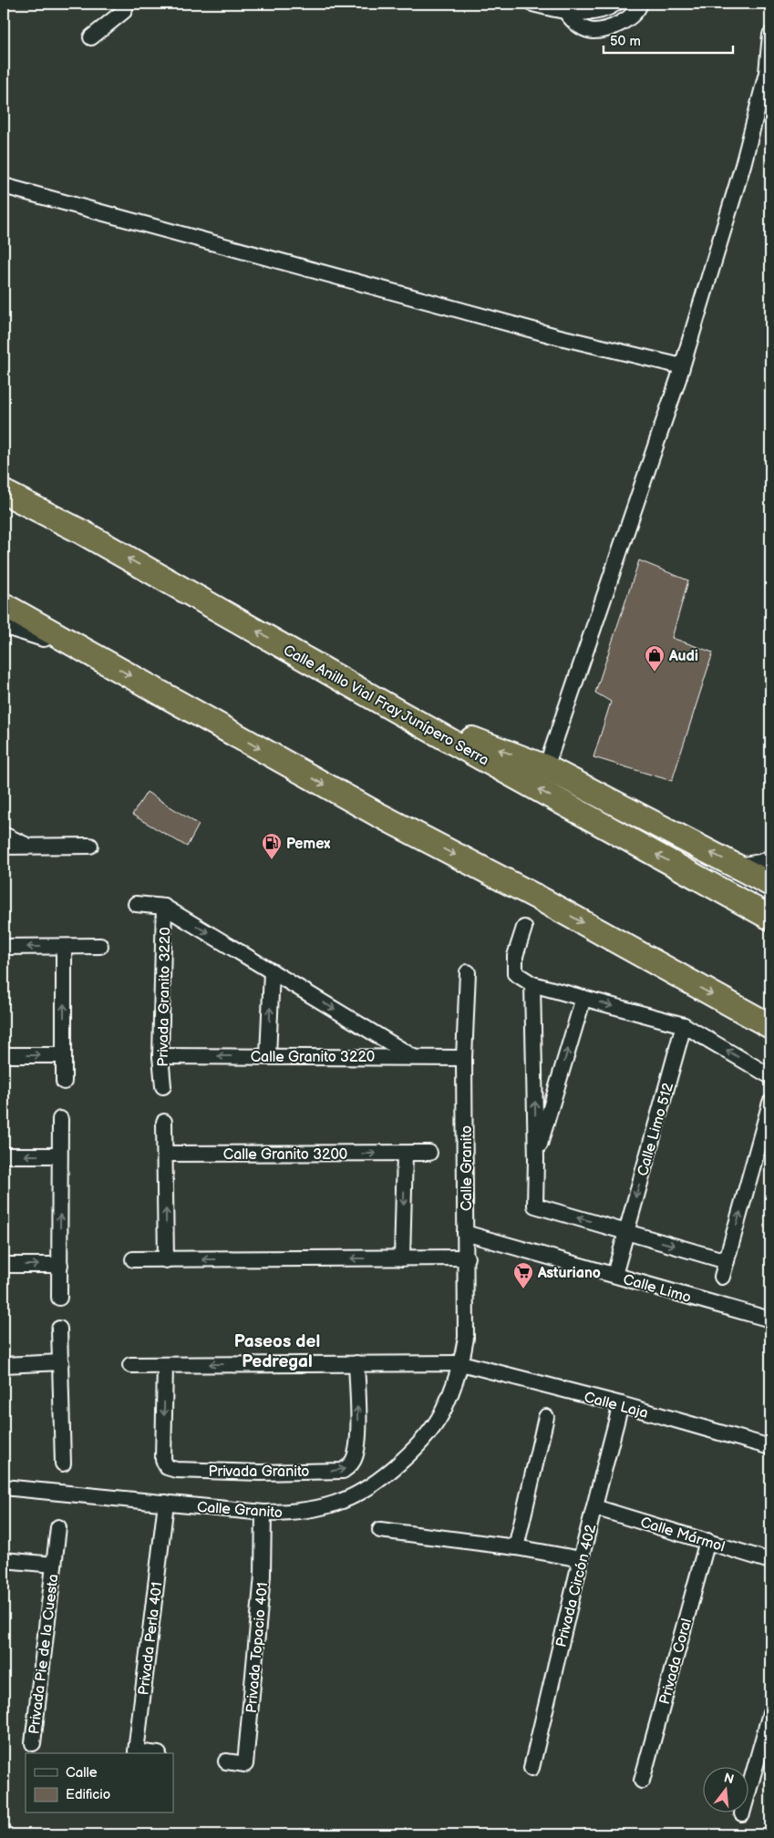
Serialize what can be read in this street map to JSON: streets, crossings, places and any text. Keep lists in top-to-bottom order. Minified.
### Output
{"streets":{"highway":["Calle Anillo Vial Fray Junípero Serra"],"street":["Privada Granito 3220","Calle Granito 3220","Calle Limo 512","Calle Granito 3200","Calle Granito","Calle Limo","Calle Laja","Privada Granito","Calle Mármol","Privada Circón 402","Privada Perla 401","Privada Topacio 401","Privada Pie de la Cuesta","Privada Coral"]},"crossings":[["Privada Granito 3220","Calle Granito 3220"],["Calle Granito 3220","Calle Granito"],["Calle Limo 512","Calle Limo"],["Calle Granito","Calle Limo"],["Calle Granito","Calle Laja"],["Calle Granito","Privada Perla 401"],["Calle Granito","Privada Topacio 401"],["Calle Laja","Privada Circón 402"],["Calle Mármol","Privada Circón 402"],["Calle Mármol","Privada Coral"]],"one_way":["Privada Granito 3220","Calle Granito 3220"],"districts":["Paseos del Pedregal"],"places":{"shop":["Audi"],"fuel station":["Pemex"],"supermarket":["Asturiano"]},"legend":["Calle","Edificio"],"scale_bar":"50 m","north":"top"}
